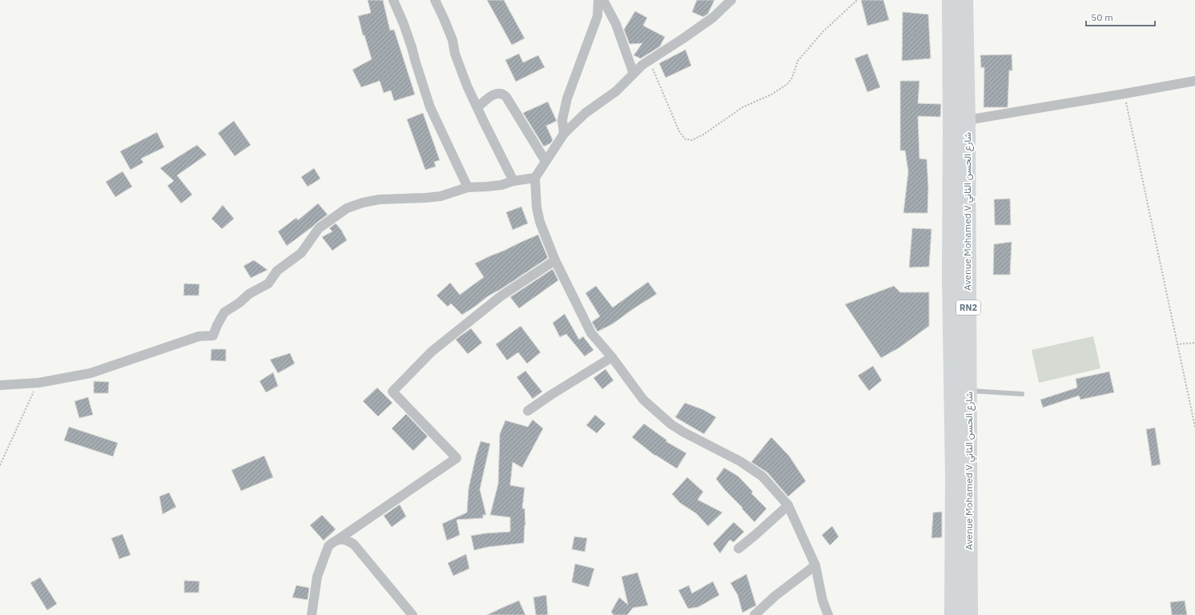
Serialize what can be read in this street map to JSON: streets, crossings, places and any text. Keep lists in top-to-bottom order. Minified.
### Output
{"streets":{"highway":["Avenue Mohamed V شارع الحسن الثاني","RN2"]},"scale_bar":"50 m"}
